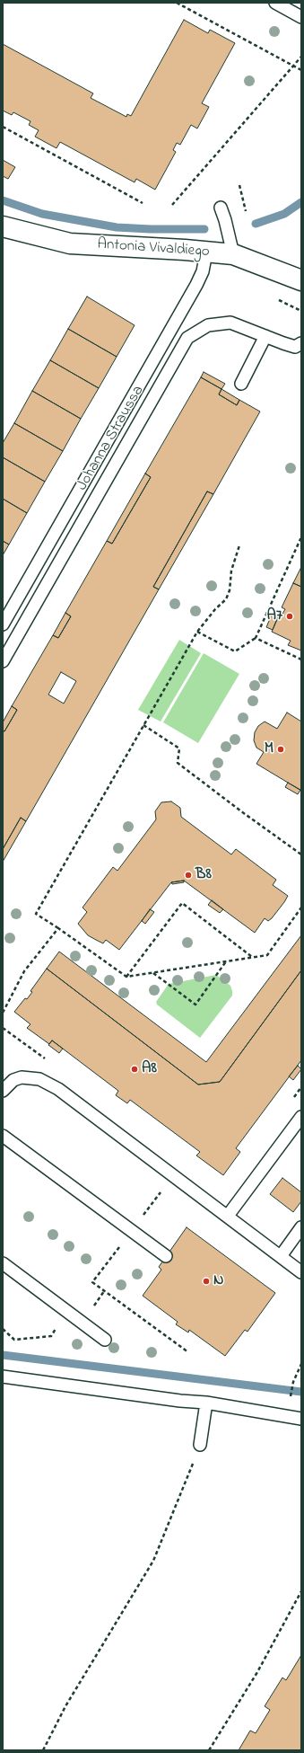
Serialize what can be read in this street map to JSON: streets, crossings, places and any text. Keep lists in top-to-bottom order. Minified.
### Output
{"streets":{"street":["Antonia Vivaldiego"],"lane":["Johanna Straussa"]},"crossings":[["Antonia Vivaldiego","Johanna Straussa"]],"places":["A7","M","B8","A8","N"]}
